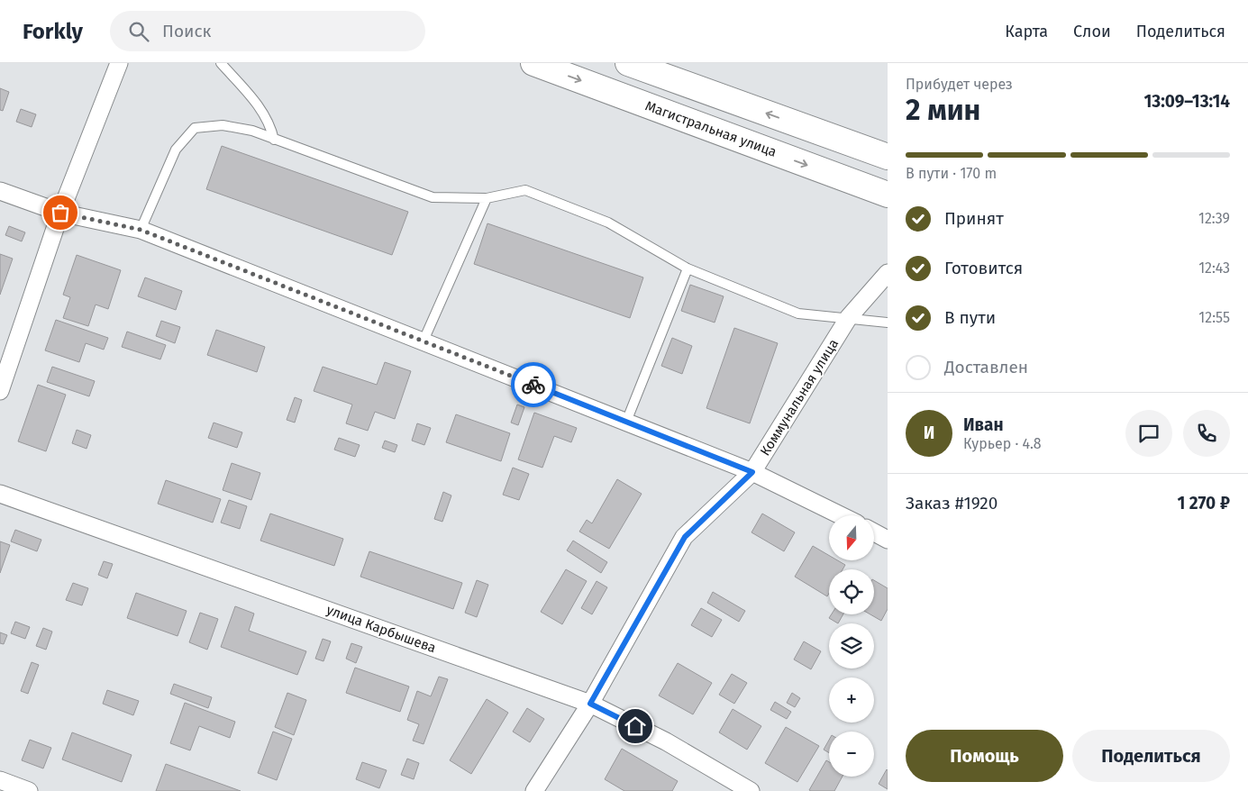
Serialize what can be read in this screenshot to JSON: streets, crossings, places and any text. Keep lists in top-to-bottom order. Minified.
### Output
{"streets":{"main road":["Магистральная улица"],"street":["Коммунальная улица","улица Карбышева"]},"crossings":[["Коммунальная улица","улица Карбышева"]],"north":"bottom","page":{"header":"Forkly","search":"Поиск","nav":["Карта","Слои","Поделиться"],"heading":["2 мин","Прибудет через","13:09–13:14"],"panel":["Иван","Курьер · 4.8","Заказ #1920","1 270 ₽"],"bar":"В пути · 170 m","list":[["Принят","12:39"],["Готовится","12:43"],["В пути","12:55"],"Доставлен"],"round":"И","map_buttons":["+","−"],"buttons":["Помощь","Поделиться"]}}
